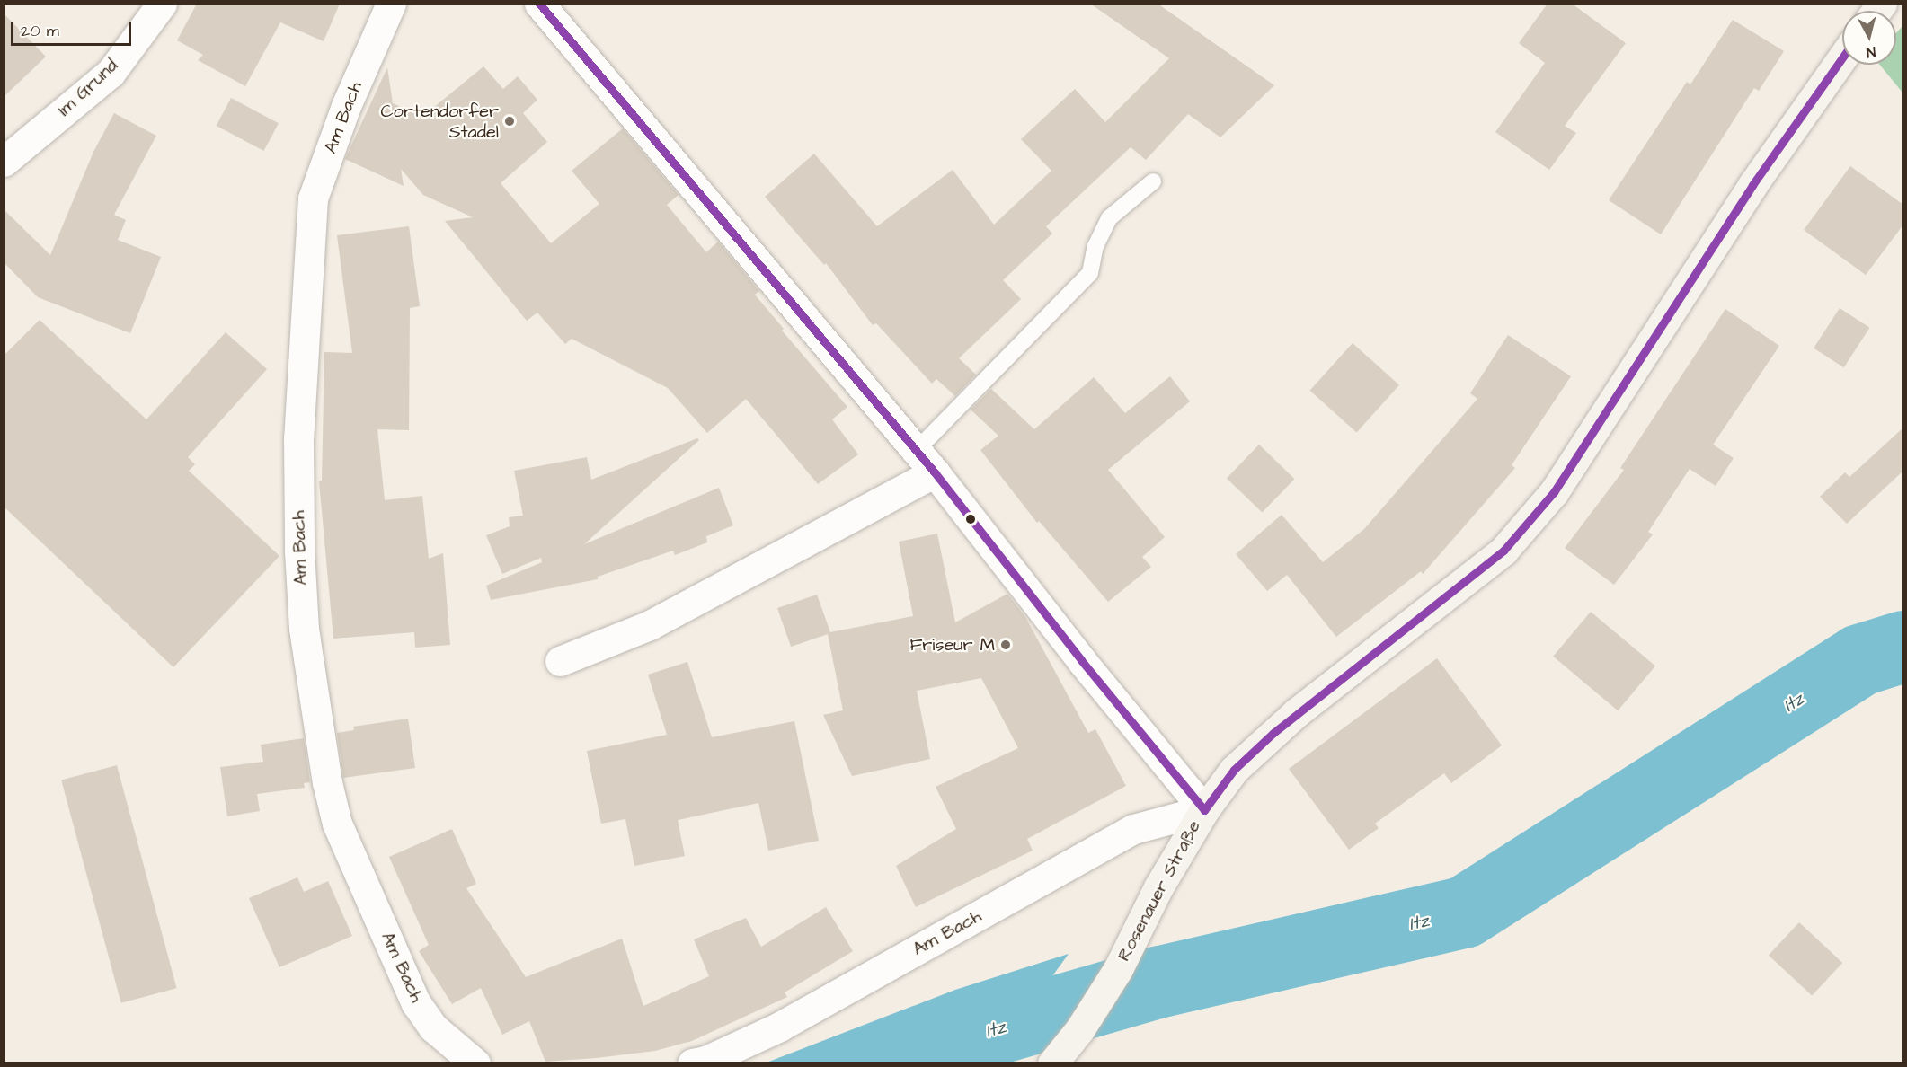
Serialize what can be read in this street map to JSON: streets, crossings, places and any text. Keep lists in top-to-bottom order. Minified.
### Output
{"streets":{"street":["Im Grund","Am Bach","Rosenauer Straße"]},"crossings":[["Am Bach","Rosenauer Straße"]],"water":["Itz"],"places":["Cortendorfer Stadel","Friseur M"],"scale_bar":"20 m","north":"bottom"}
